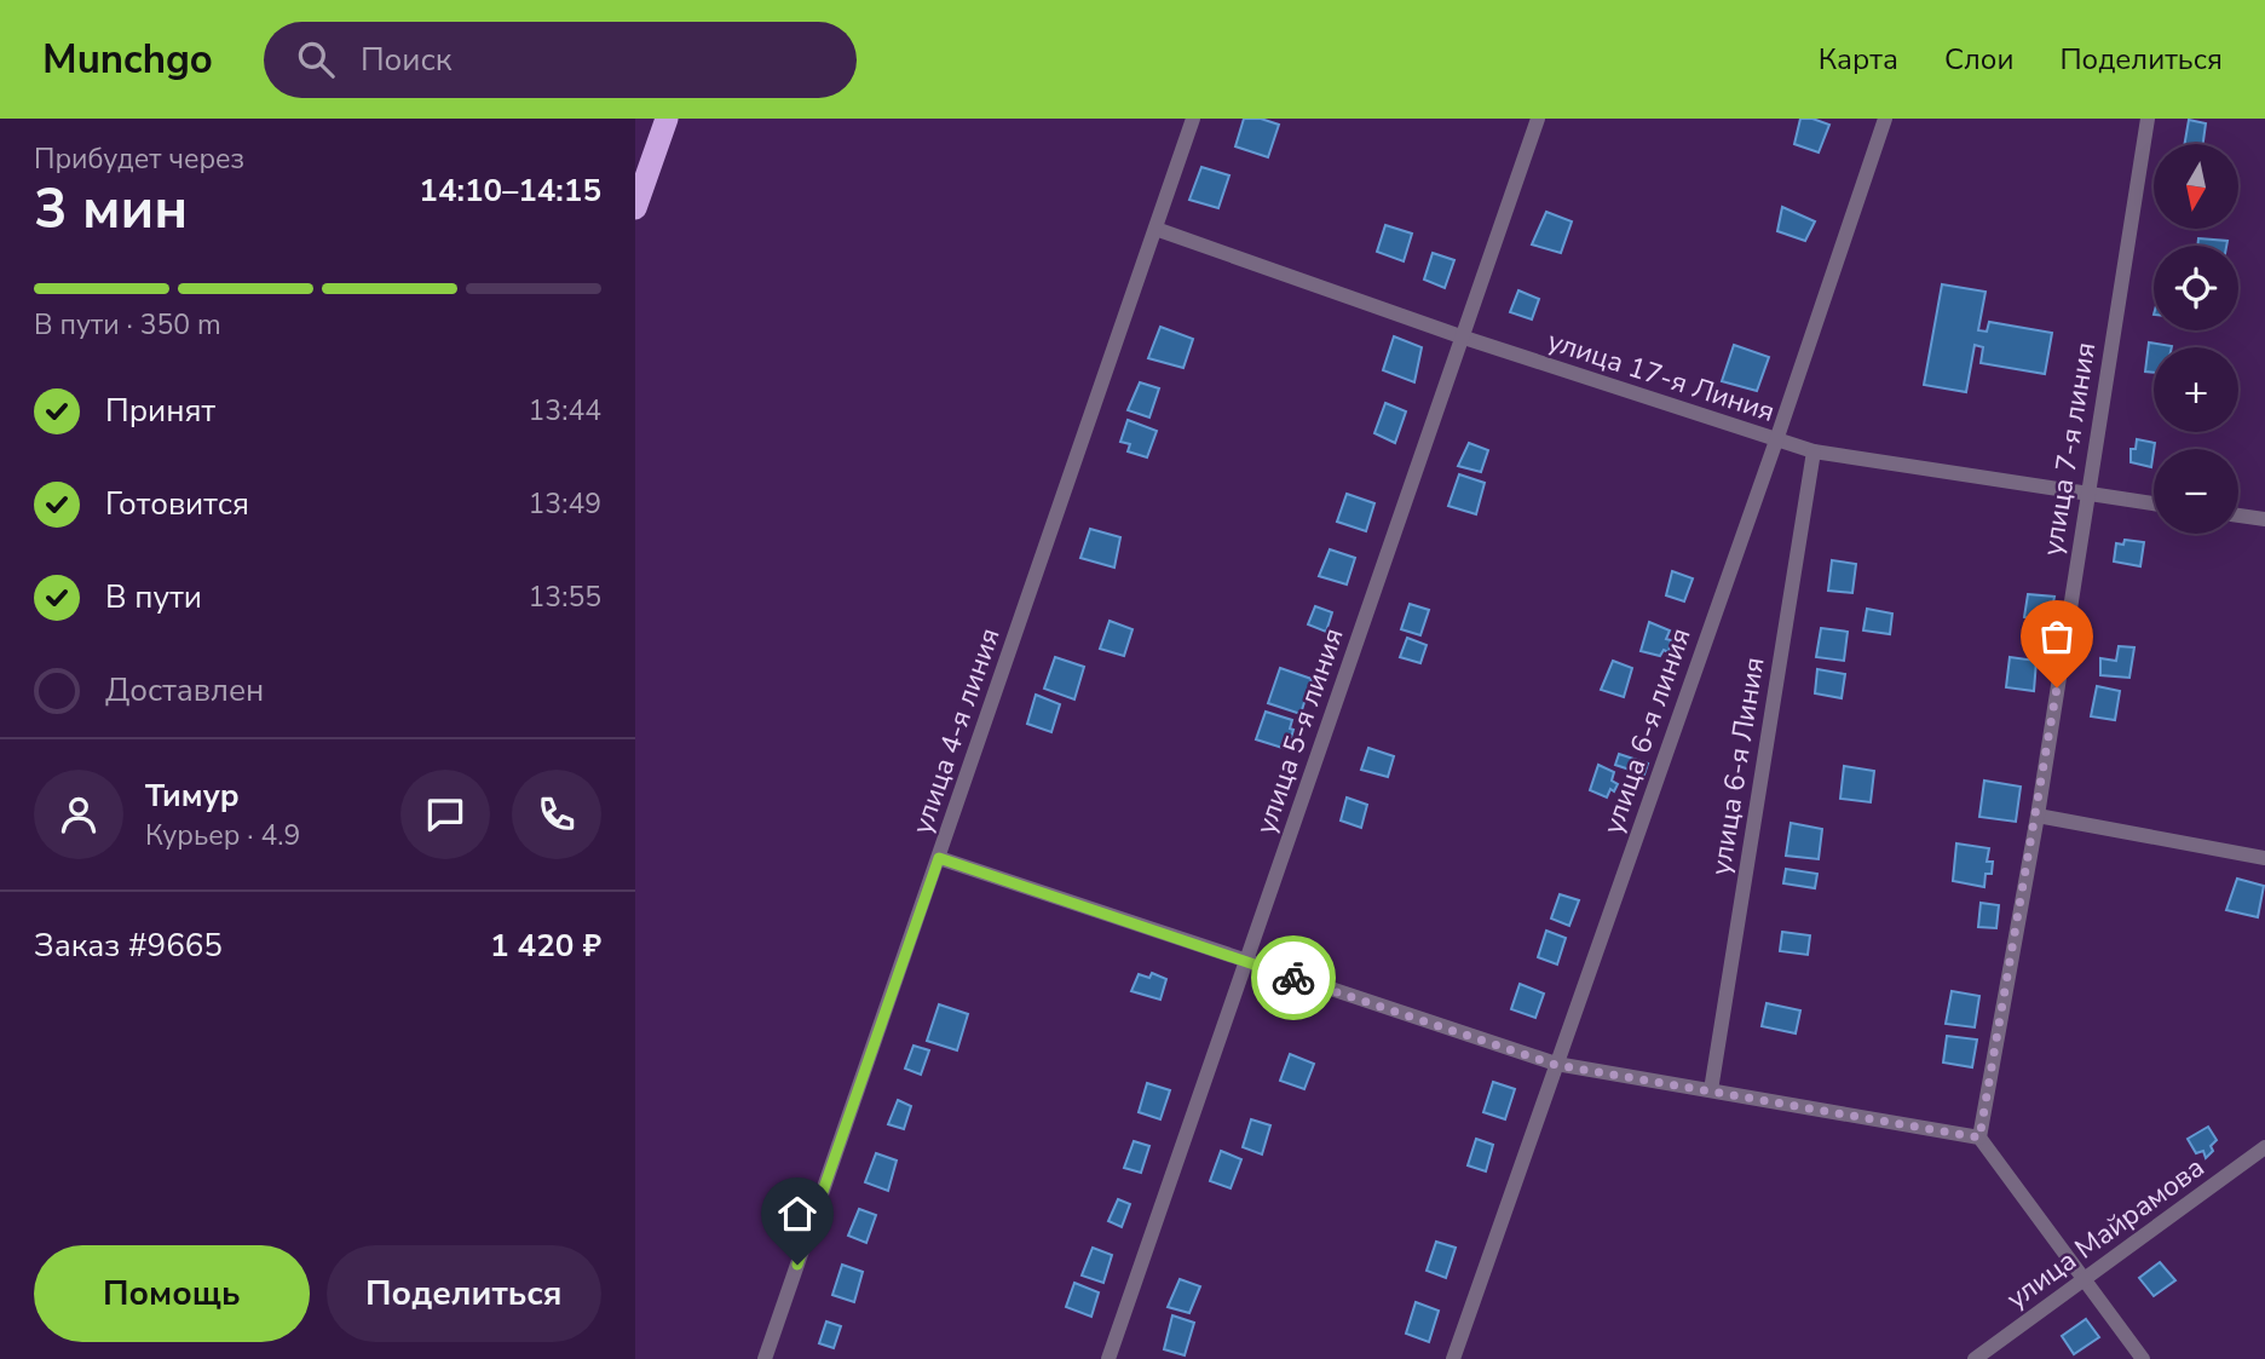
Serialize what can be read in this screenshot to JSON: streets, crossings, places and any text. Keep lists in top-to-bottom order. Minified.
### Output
{"streets":{"street":["улица 17-я Линия","улица 7-я линия","улица 4-я линия","улица 5-я линия","улица 6-я линия","улица 6-я Линия","улица Майрамова"]},"crossings":[["улица 17-я Линия","улица 7-я линия"],["улица 17-я Линия","улица 4-я линия"],["улица 17-я Линия","улица 5-я линия"],["улица 17-я Линия","улица 6-я линия"],["улица 17-я Линия","улица 6-я Линия"]],"north":"bottom","page":{"header":"Munchgo","search":"Поиск","nav":["Карта","Слои","Поделиться"],"heading":["3 мин","Прибудет через","14:10–14:15"],"panel":["Тимур","Курьер · 4.9","Заказ #9665","1 420 ₽"],"map_buttons":["+","−"],"bar":"В пути · 350 m","list":[["Принят","13:44"],["Готовится","13:49"],["В пути","13:55"],"Доставлен"],"buttons":["Помощь","Поделиться"]}}
